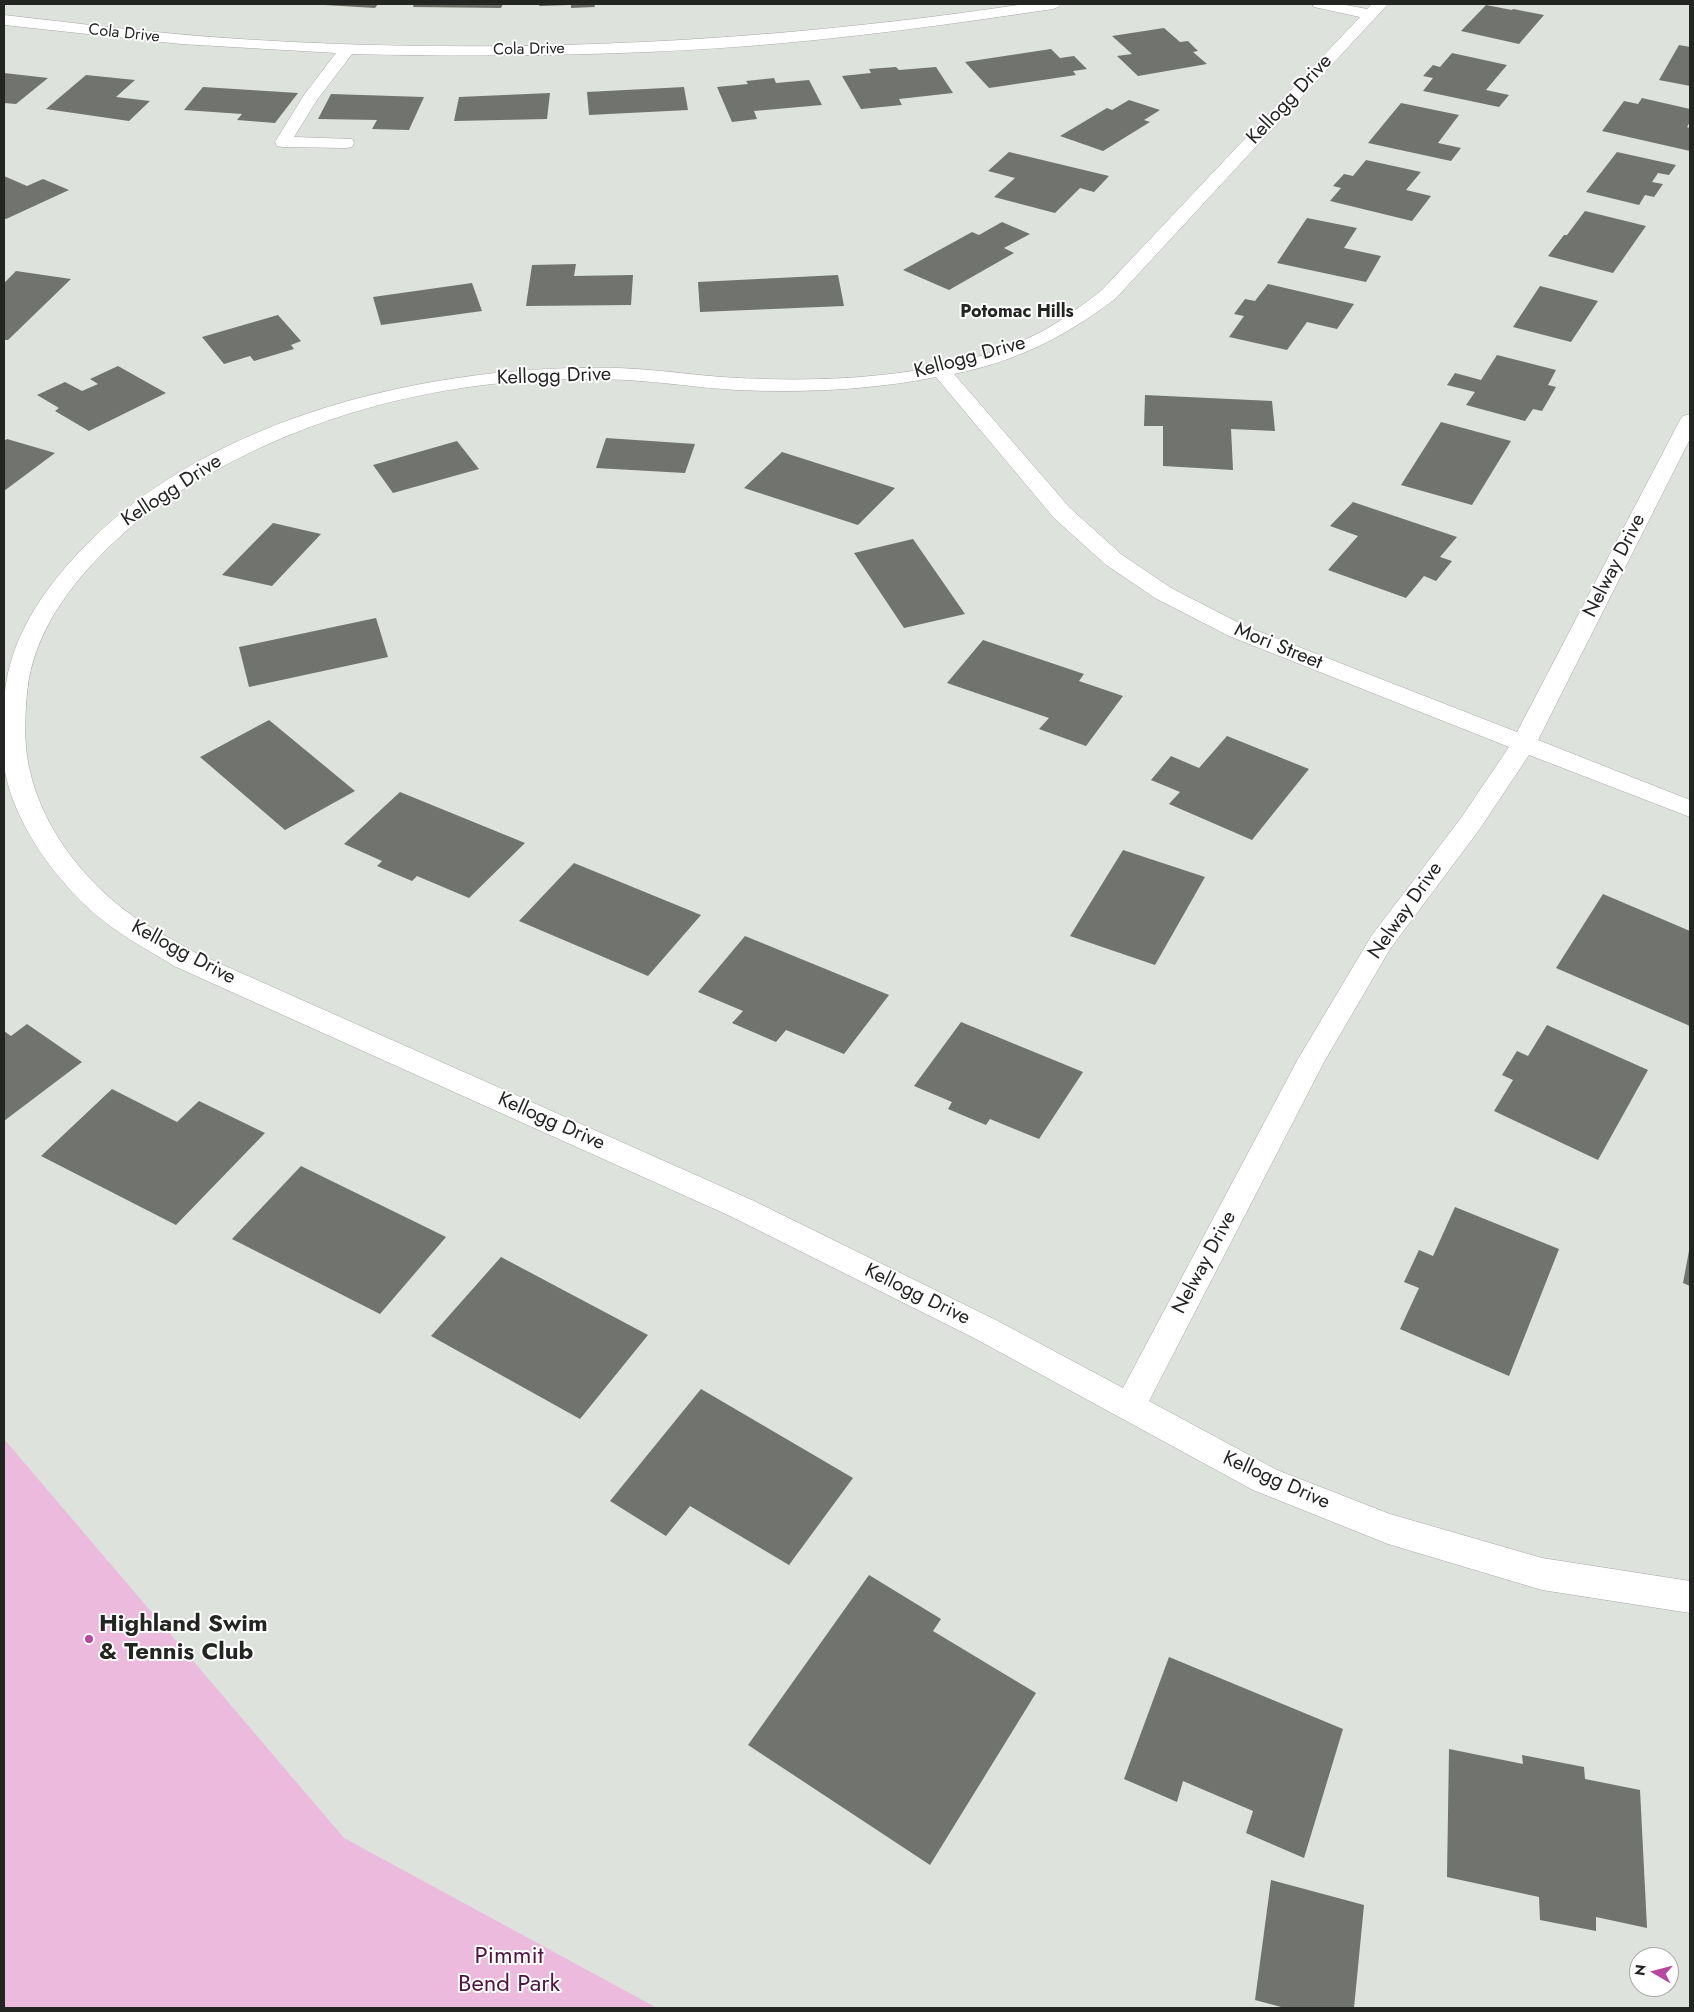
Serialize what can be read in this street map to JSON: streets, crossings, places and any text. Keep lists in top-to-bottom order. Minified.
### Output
{"streets":{"street":["Cola Drive","Kellogg Drive","Nelway Drive","Mori Street"]},"crossings":[["Kellogg Drive","Nelway Drive"],["Kellogg Drive","Mori Street"],["Nelway Drive","Mori Street"]],"districts":["Potomac Hills"],"parks":["Pimmit Bend Park"],"places":["Highland Swim & Tennis Club"],"north":"left"}
